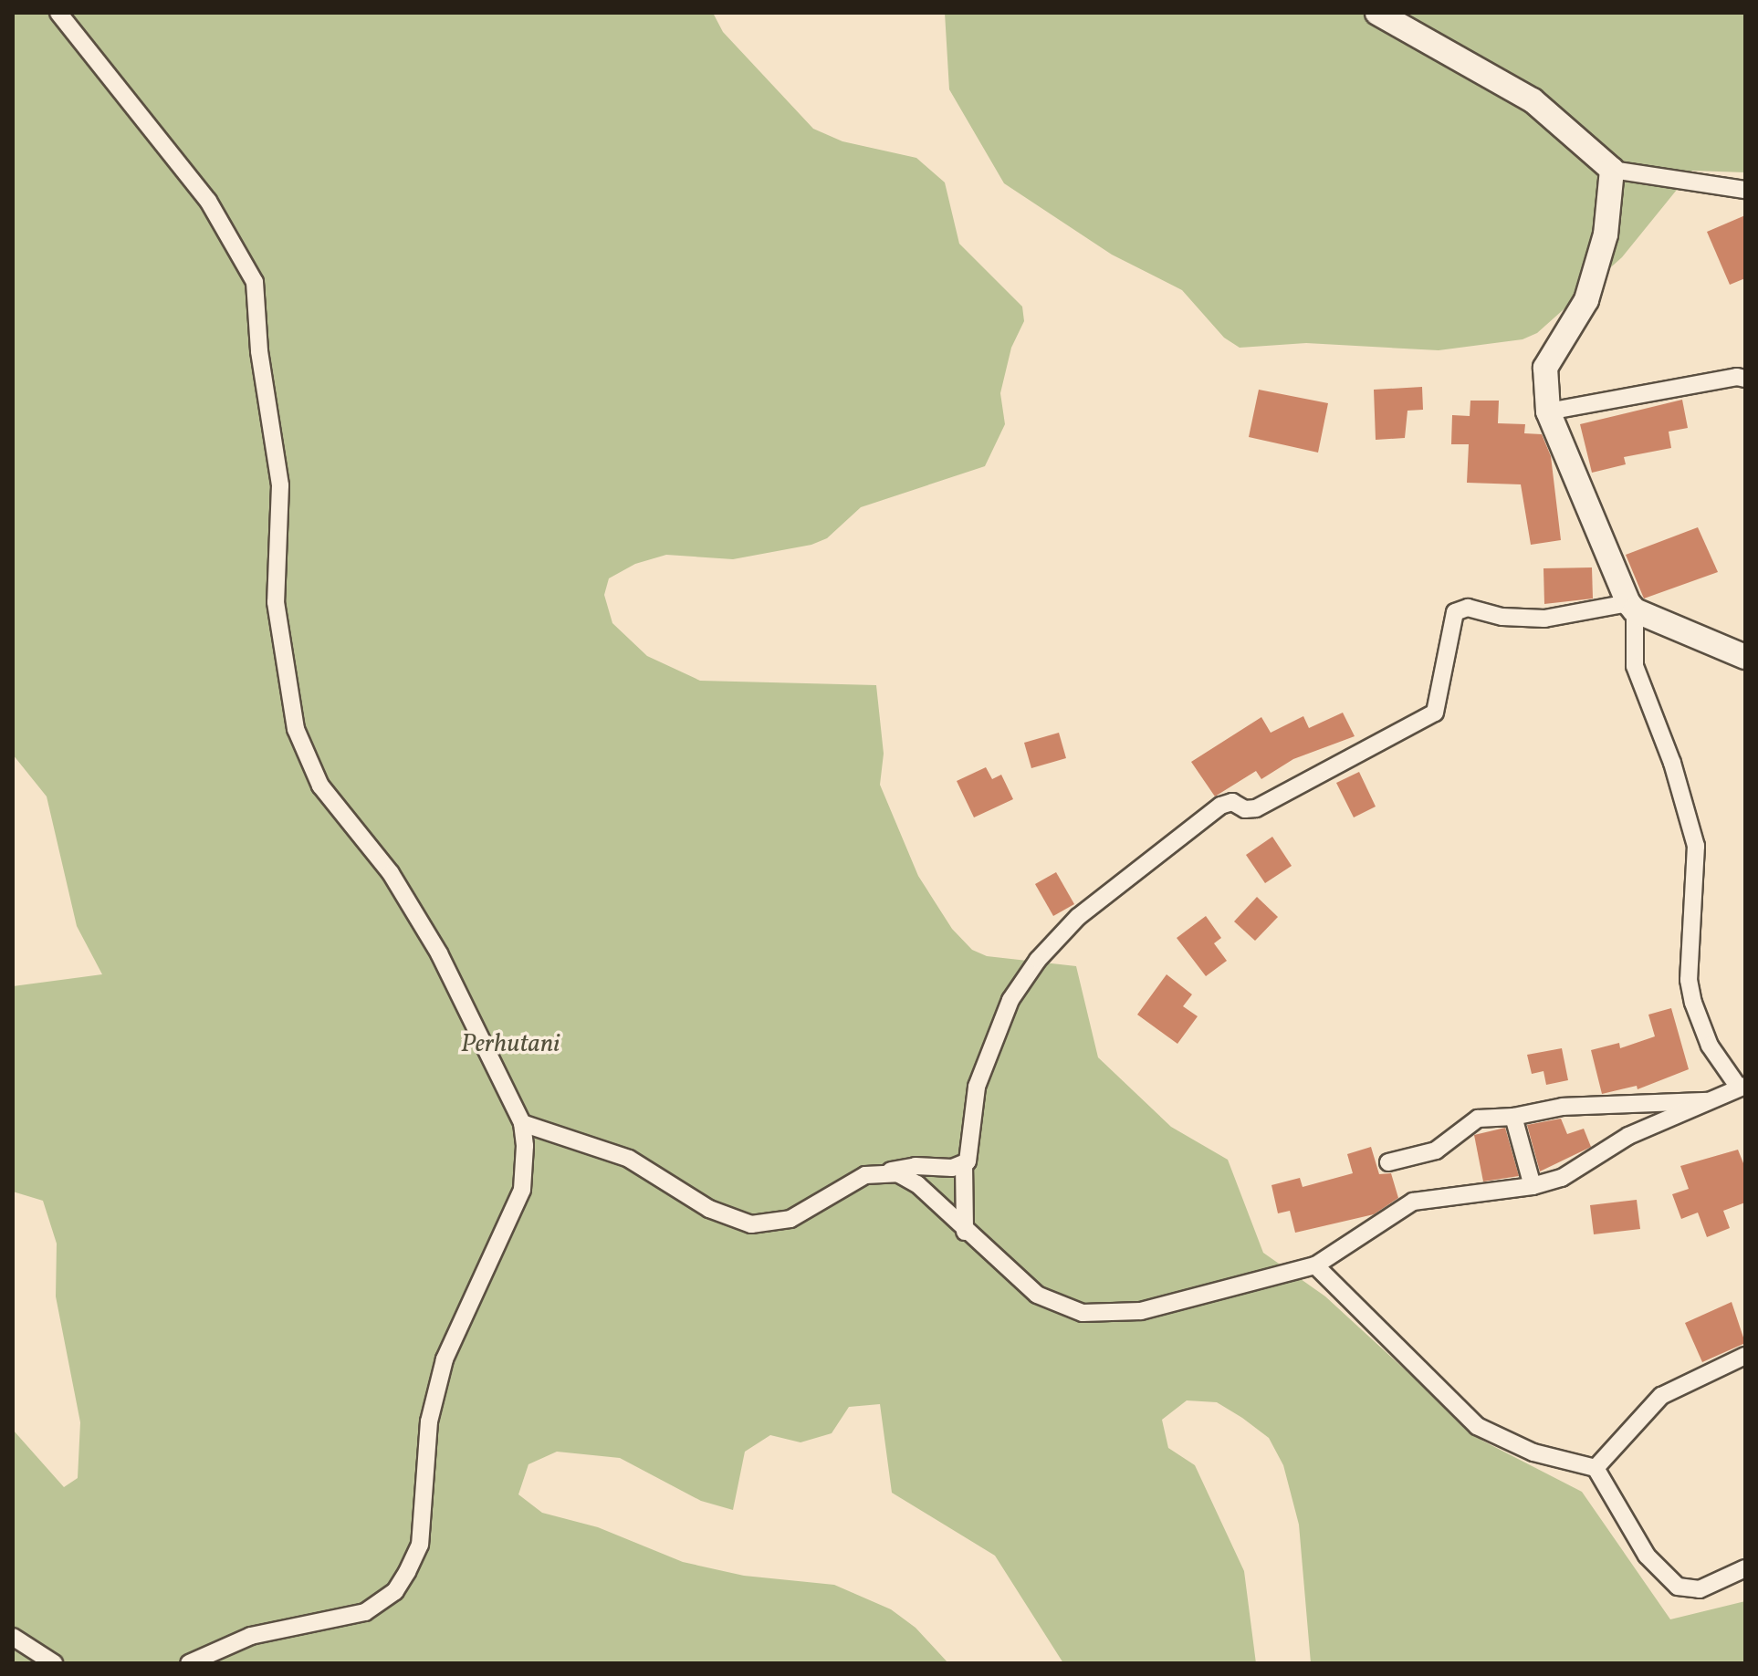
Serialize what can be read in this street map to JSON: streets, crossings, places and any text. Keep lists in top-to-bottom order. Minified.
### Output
{"parks":["Perhutani"]}
